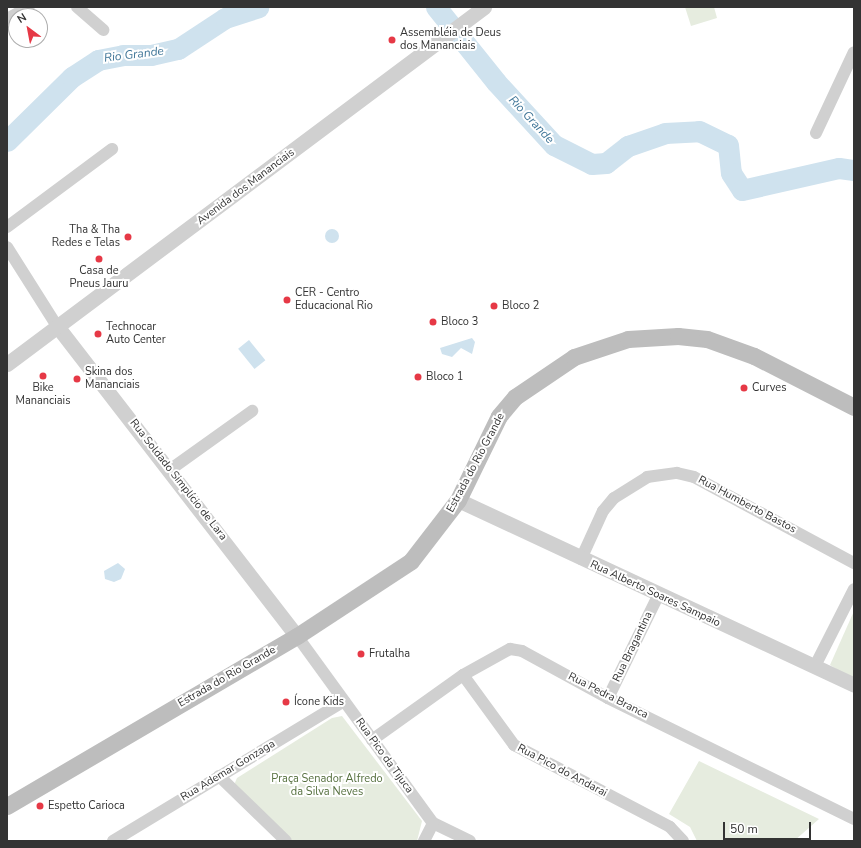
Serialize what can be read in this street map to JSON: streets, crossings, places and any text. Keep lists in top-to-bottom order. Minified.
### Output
{"streets":{"main road":["Estrada do Rio Grande"],"street":["Avenida dos Mananciais","Rua Soldado Simplício de Lara","Rua Humberto Bastos","Rua Alberto Soares Sampaio","Rua Bragantina","Rua Pedra Branca","Rua Pico da Tijuca","Rua Ademar Gonzaga","Rua Pico do Andarai"]},"crossings":[["Avenida dos Mananciais","Rua Soldado Simplício de Lara"],["Estrada do Rio Grande","Rua Soldado Simplício de Lara"],["Estrada do Rio Grande","Rua Alberto Soares Sampaio"],["Estrada do Rio Grande","Rua Pico da Tijuca"],["Rua Soldado Simplício de Lara","Rua Pico da Tijuca"],["Rua Humberto Bastos","Rua Alberto Soares Sampaio"],["Rua Alberto Soares Sampaio","Rua Bragantina"],["Rua Bragantina","Rua Pedra Branca"],["Rua Pedra Branca","Rua Pico da Tijuca"],["Rua Pedra Branca","Rua Pico do Andarai"],["Rua Pico da Tijuca","Rua Ademar Gonzaga"]],"water":["Rio Grande"],"parks":["Praça Senador Alfredo da Silva Neves"],"places":["Assembléia de Deus dos Mananciais","Tha & Tha Redes e Telas","Casa de Pneus Jauru","CER - Centro Educacional Rio","Bloco 2","Bloco 3","Technocar Auto Center","Bike Mananciais","Bloco 1","Skina dos Mananciais","Curves","Frutalha","Ícone Kids","Espetto Carioca"],"scale_bar":"50 m","north":"top left"}
